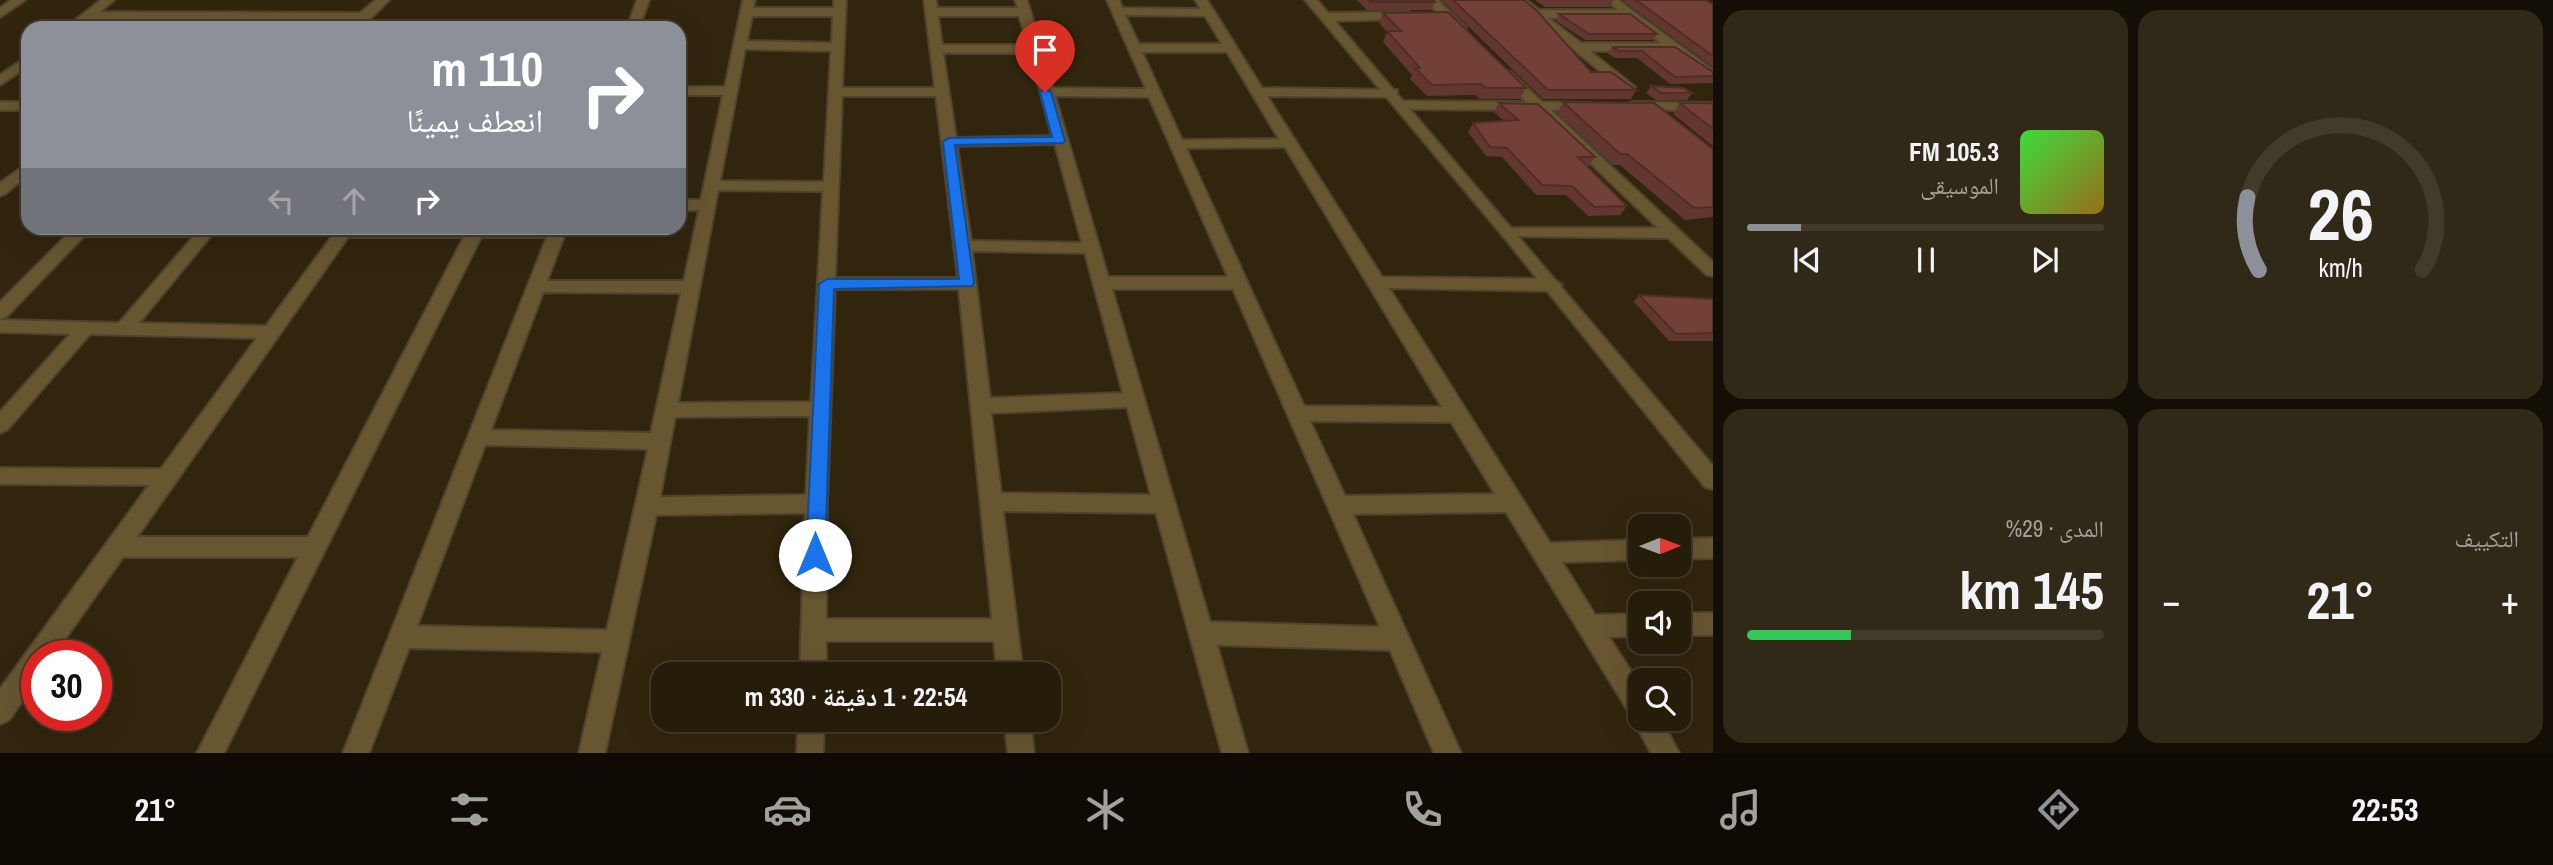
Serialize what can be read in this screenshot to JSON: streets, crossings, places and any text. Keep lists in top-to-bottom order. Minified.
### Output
{"north":"right","page":{"turn":["110 m","انعطف يمينًا"],"song":["105.3 FM","الموسيقى"],"tile":["التكييف",["المدى · 29%","145 km"]],"heat":["−","21°","+"],"limit":"30","trip":"22:54 · 1 دقيقة · 330 m","tabs":["22:53","21°"],"gauge":["26","km/h"]}}
